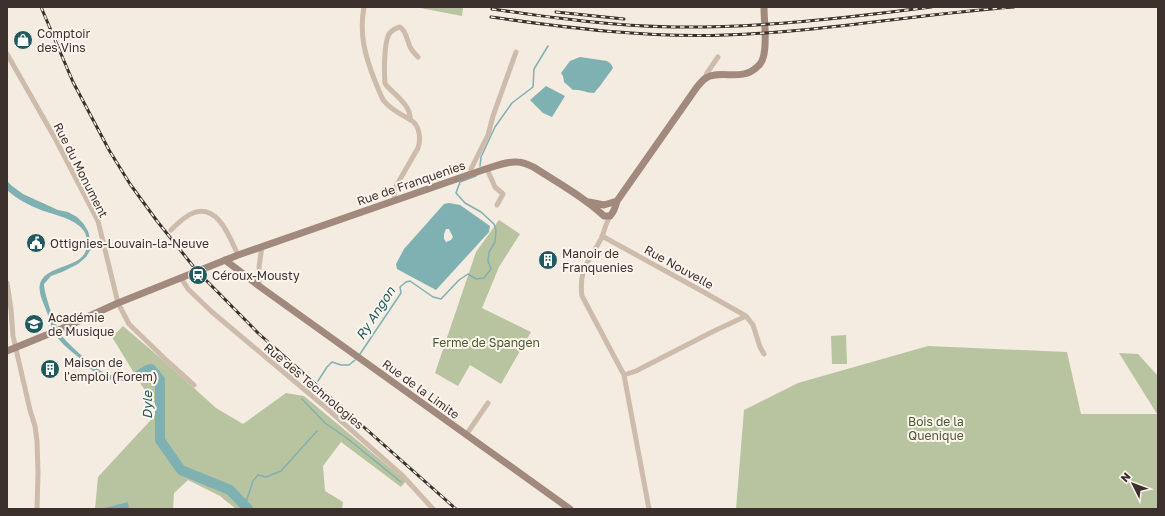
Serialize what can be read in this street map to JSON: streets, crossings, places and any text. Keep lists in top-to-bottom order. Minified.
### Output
{"streets":{"street":["Rue du Monument","Rue de Franquenies","Rue Nouvelle","Rue des Technologies","Rue de la Limite"]},"crossings":[["Rue du Monument","Rue de Franquenies"],["Rue de Franquenies","Rue des Technologies"],["Rue de Franquenies","Rue de la Limite"]],"water":["Ry Angon","Dyle"],"parks":["Ferme de Spangen","Bois de la Quenique"],"places":{"shop":["Comptoir des Vins"],"public building":["Ottignies-Louvain-la-Neuve"],"building":["Manoir de Franquenies","Maison de l'emploi (Forem)"],"station":["Céroux-Mousty"],"school or university":["Académie de Musique"]},"north":"top left"}
